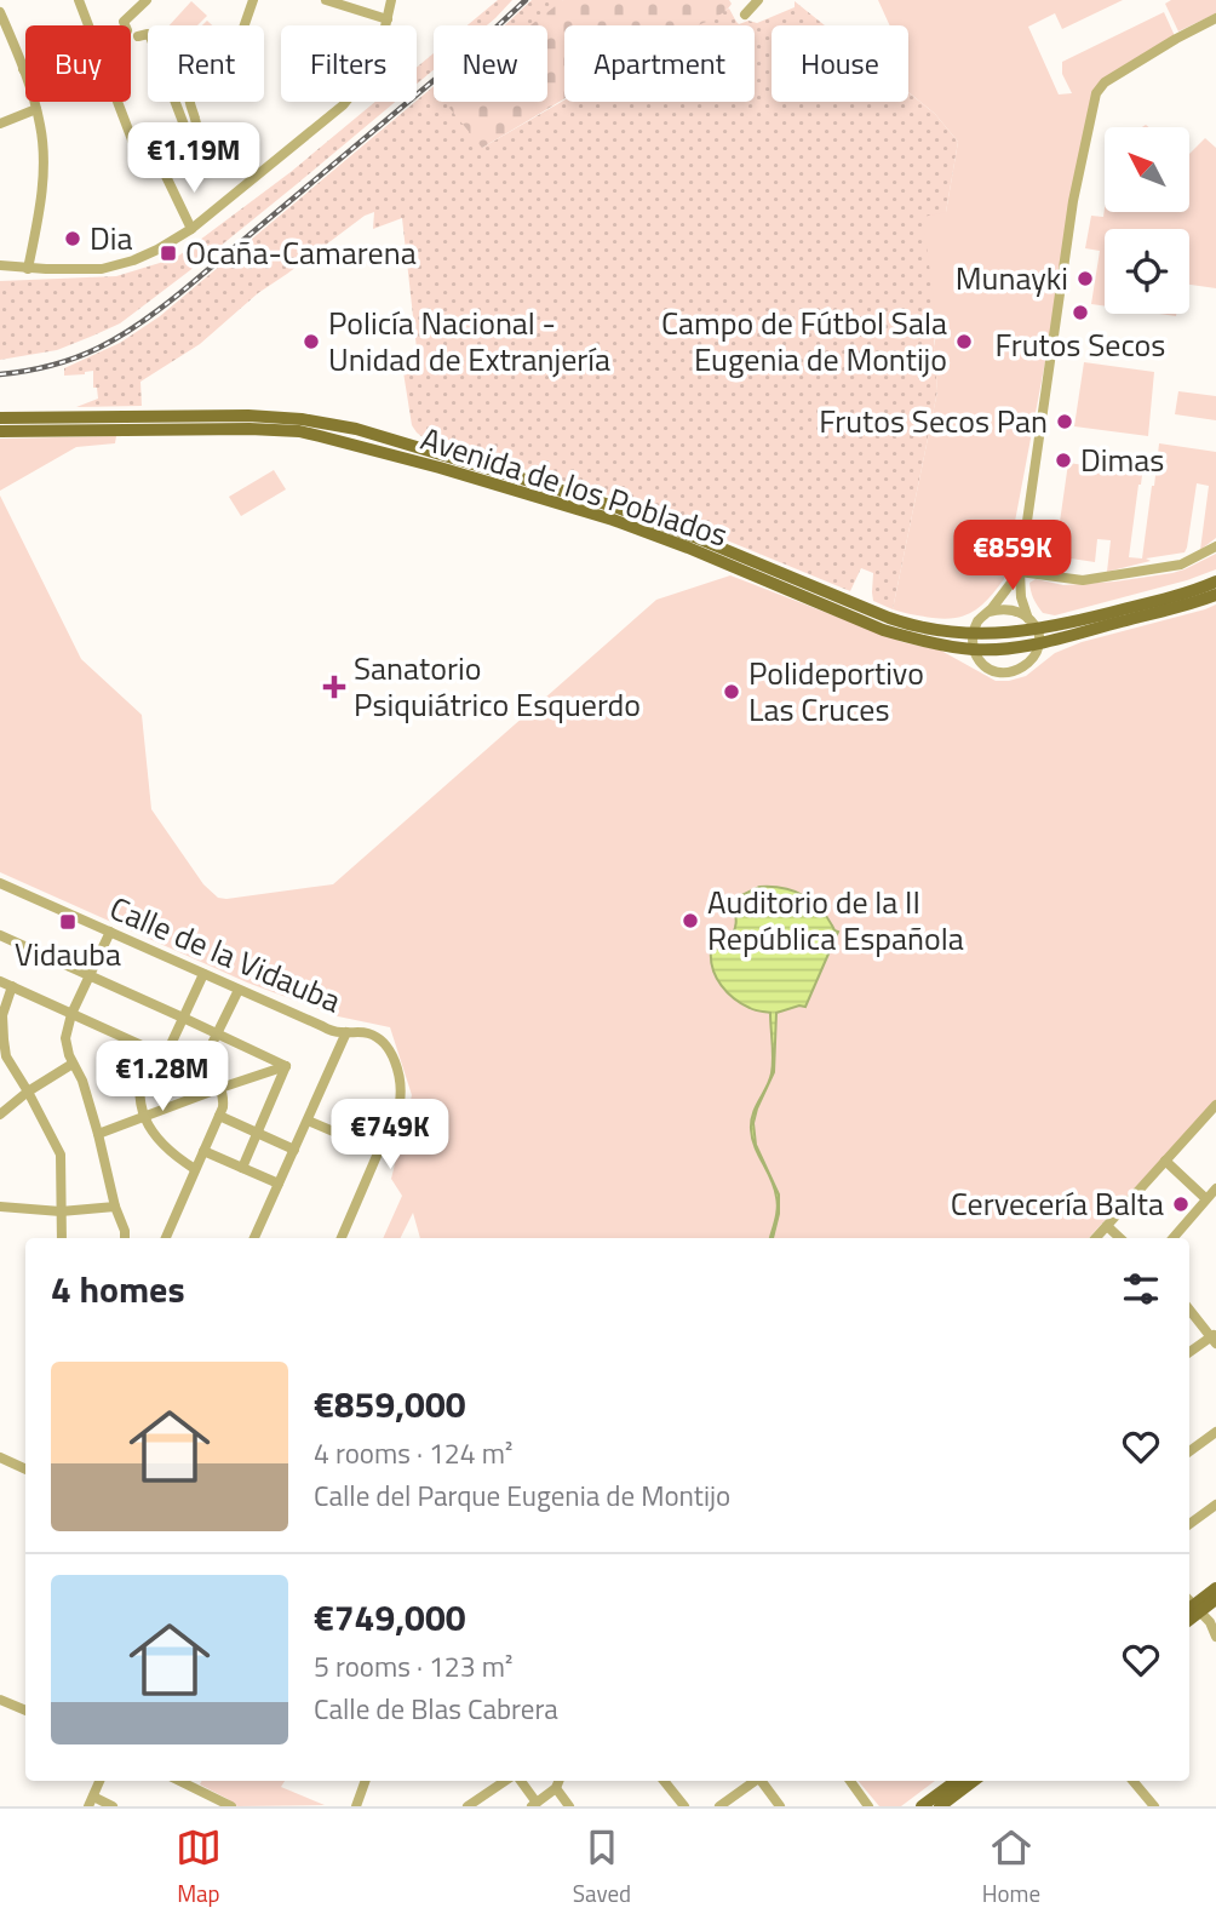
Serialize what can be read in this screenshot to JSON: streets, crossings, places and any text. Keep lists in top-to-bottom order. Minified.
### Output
{"streets":{"main road":["Avenida de los Poblados"],"street":["Calle de la Vidauba"]},"places":{"other":["Dia","Munayki","Frutos Secos","Policía Nacional - Unidad de Extranjería","Campo de Fútbol Sala Eugenia de Montijo","Frutos Secos Pan","Dimas","Polideportivo Las Cruces","Auditorio de la II República Española","Cervecería Balta"],"transit":["Ocaña-Camarena","Vidauba"],"health":["Sanatorio Psiquiátrico Esquerdo"]},"north":"top left","page":{"chip":["Buy","Rent","Filters","New","Apartment","House"],"price":["€1.19M","€859K","€1.28M","€749K"],"heading":"4 homes","list":[{"name":"€859,000","note":"4 rooms · 124 m² · Calle del Parque Eugenia de Montijo"},{"name":"€749,000","note":"5 rooms · 123 m² · Calle de Blas Cabrera"}],"tabs":["Map","Saved","Home"]}}
